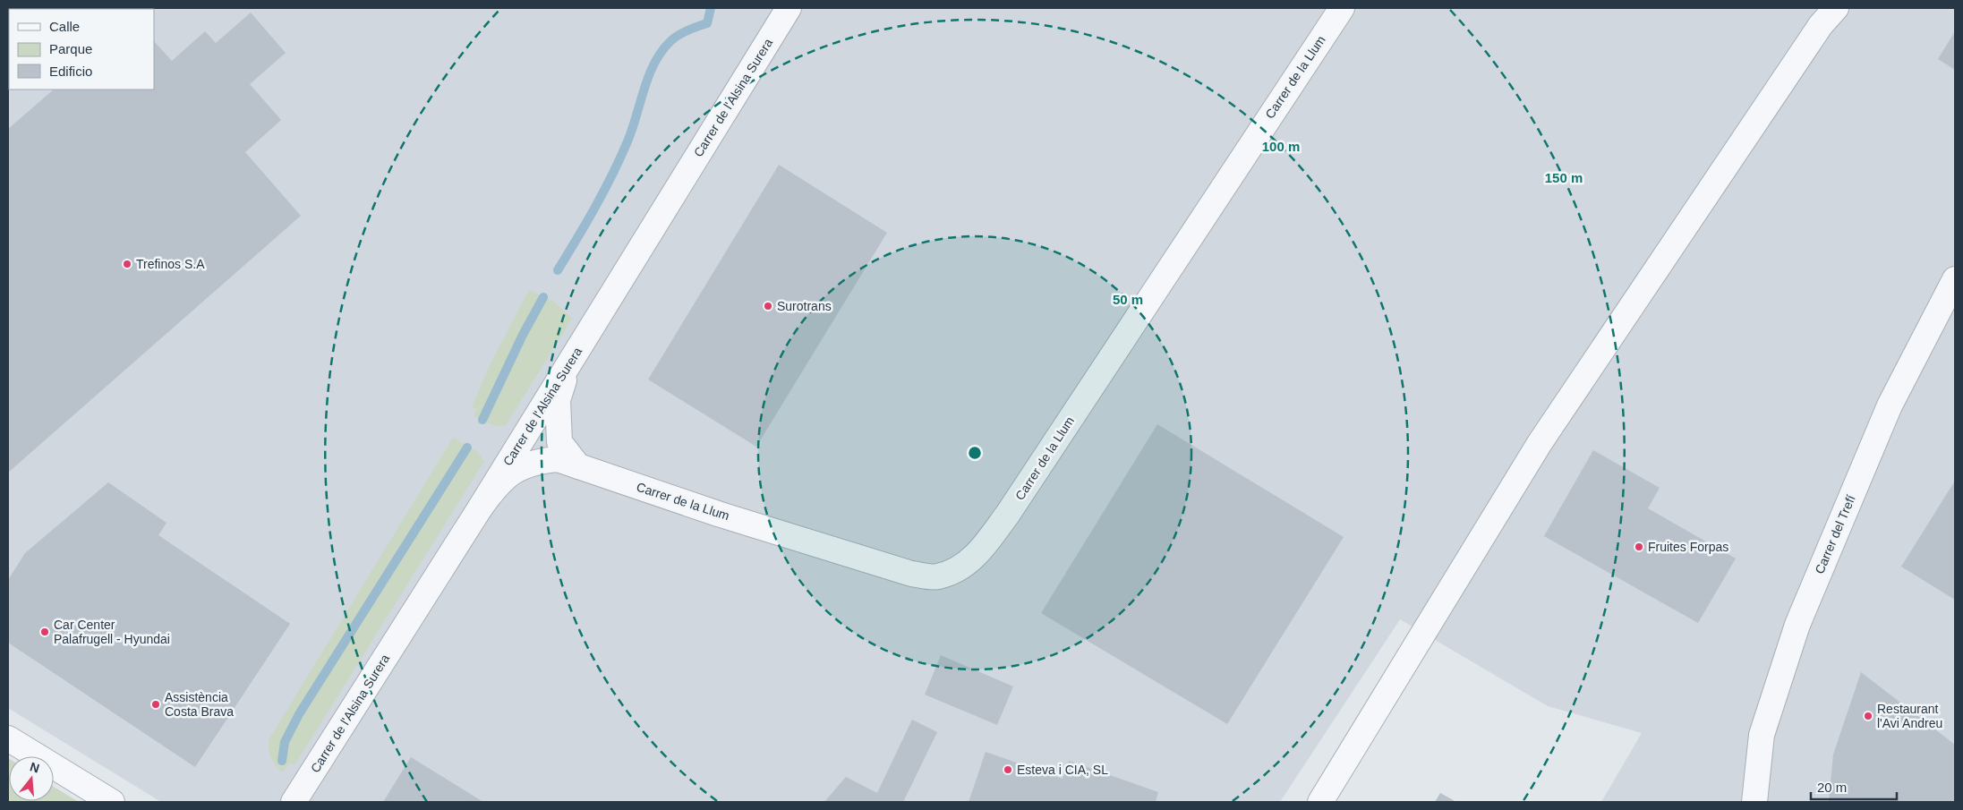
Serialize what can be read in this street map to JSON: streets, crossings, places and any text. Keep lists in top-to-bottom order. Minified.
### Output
{"streets":{"street":["Carrer de la Llum","Carrer de l'Alsina Surera","Carrer del Trefí"]},"crossings":[["Carrer de la Llum","Carrer de l'Alsina Surera"]],"places":["Trefinos S.A","Surotrans","Fruites Forpas","Car Center Palafrugell - Hyundai","Assistència Costa Brava","Restaurant l'Avi Andreu","Esteva i CIA, SL"],"legend":["Calle","Parque","Edificio"],"scale_bar":"20 m","north":"top","rings":["100 m","150 m","50 m"]}
